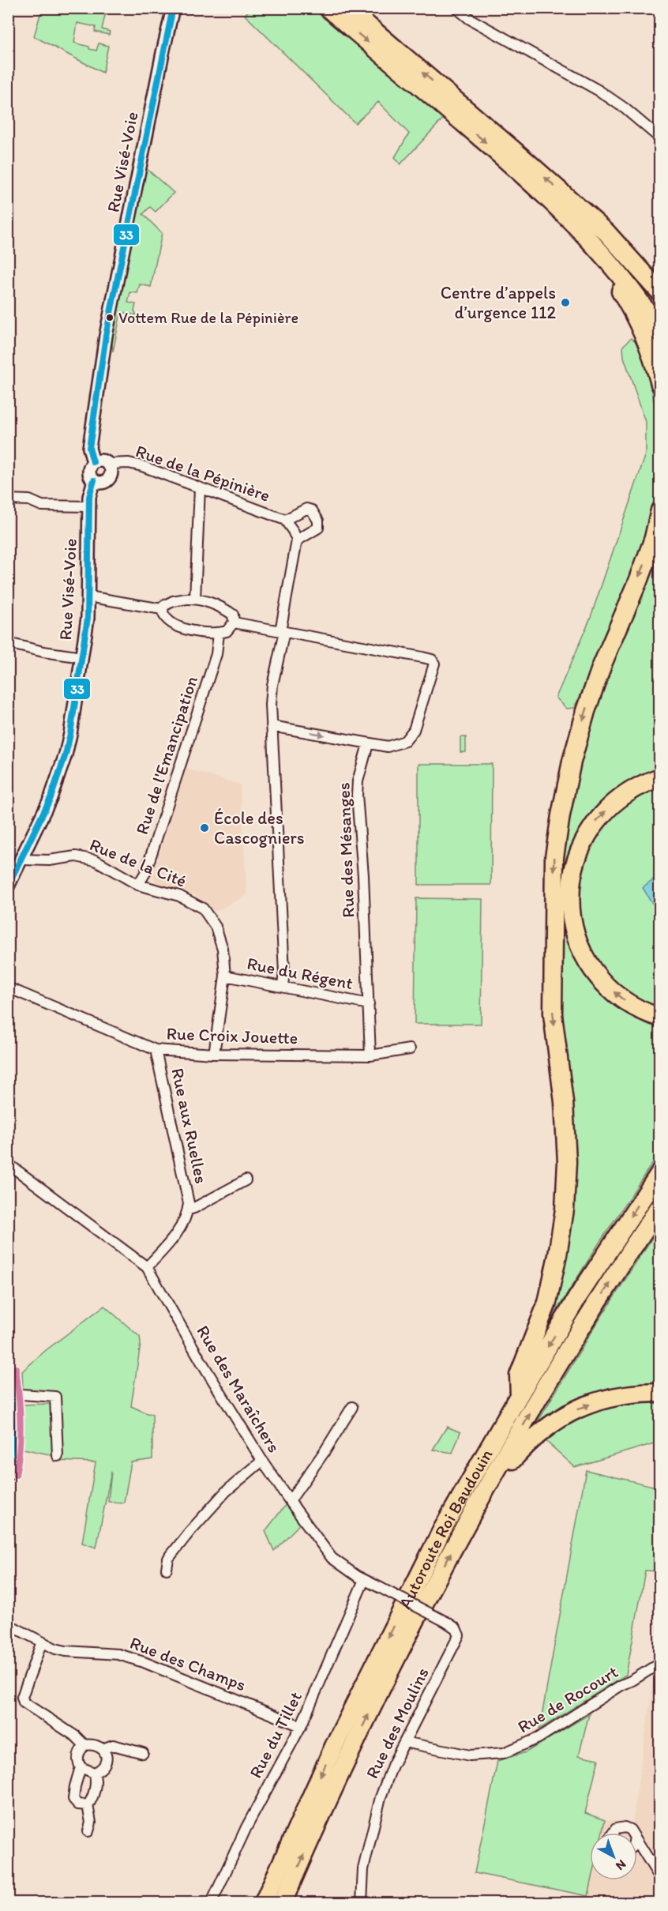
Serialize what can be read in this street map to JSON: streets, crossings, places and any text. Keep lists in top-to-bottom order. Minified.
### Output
{"streets":{"highway":["Autoroute Roi Baudouin"],"street":["Rue Visé-Voie","Rue de la Pépinière","Rue de l'Emancipation","Rue des Mésanges","Rue de la Cité","Rue du Régent","Rue Croix Jouette","Rue aux Ruelles","Rue des Maraîchers","Rue des Champs","Rue de Rocourt","Rue des Moulins","Rue du Tillet"]},"crossings":[["Rue Visé-Voie","Rue de la Pépinière"],["Rue Visé-Voie","Rue de la Cité"],["Rue de l'Emancipation","Rue de la Cité"],["Rue des Mésanges","Rue du Régent"],["Rue des Mésanges","Rue Croix Jouette"],["Rue de la Cité","Rue du Régent"],["Rue de la Cité","Rue Croix Jouette"],["Rue Croix Jouette","Rue aux Ruelles"],["Rue aux Ruelles","Rue des Maraîchers"],["Rue des Maraîchers","Rue des Moulins"],["Rue des Maraîchers","Rue du Tillet"],["Rue des Champs","Rue du Tillet"],["Rue de Rocourt","Rue des Moulins"]],"places":["Centre d’appels d’urgence 112","Vottem Rue de la Pépinière","École des Cascogniers"],"lines":["transit line 33"],"north":"bottom right"}
